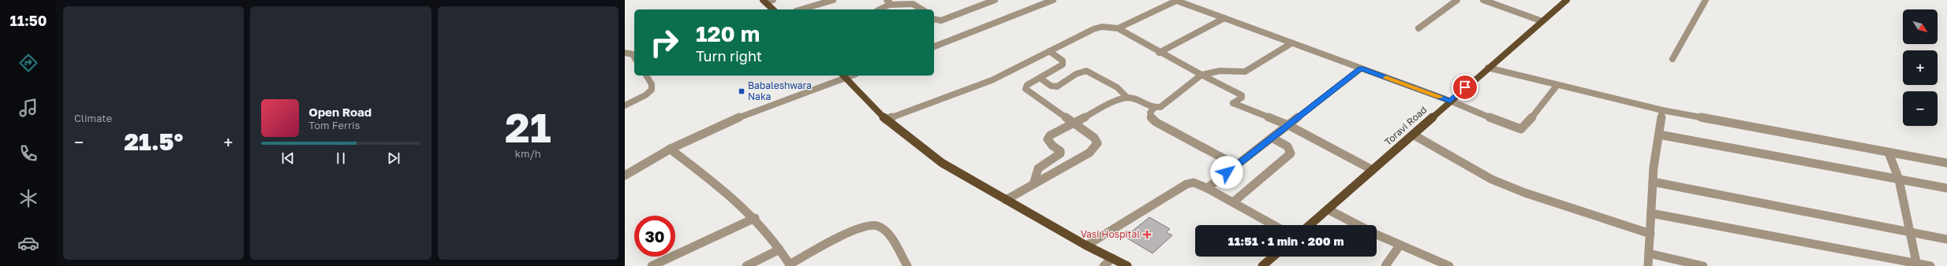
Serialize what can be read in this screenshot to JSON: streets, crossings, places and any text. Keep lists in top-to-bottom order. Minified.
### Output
{"streets":{"main road":["Toravi Road"]},"places":{"transit":["Babaleshwara Naka"],"health":["Vasi Hospital"]},"north":"bottom right","page":{"tabs":"11:50","tile":["Climate",["21","km/h"]],"map_buttons":["+","−"],"turn":["120 m","Turn right"],"song":["Open Road","Tom Ferris"],"heat":["−","21.5°","+"],"limit":"30","trip":"11:51 · 1 min · 200 m"}}
